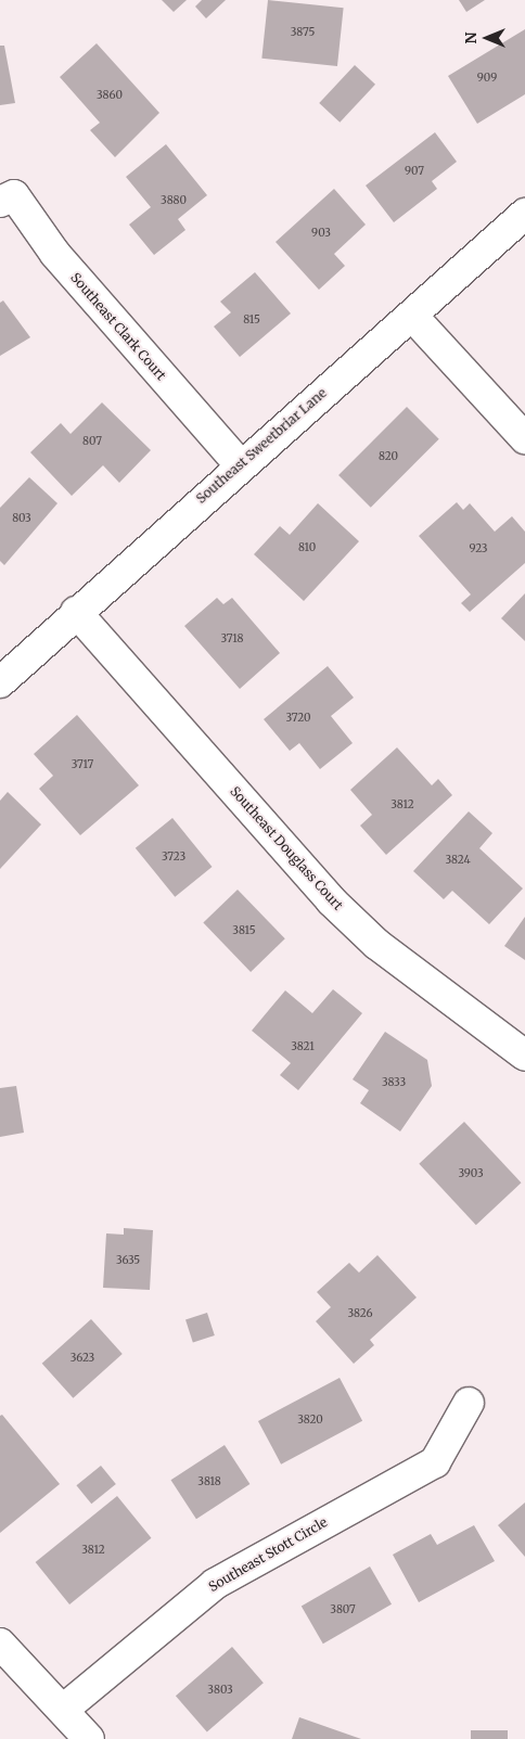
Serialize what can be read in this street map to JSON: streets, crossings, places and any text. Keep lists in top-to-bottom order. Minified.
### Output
{"streets":{"street":["Southeast Clark Court","Southeast Sweetbriar Lane","Southeast Douglass Court","Southeast Stott Circle"]},"crossings":[["Southeast Clark Court","Southeast Sweetbriar Lane"],["Southeast Sweetbriar Lane","Southeast Douglass Court"]],"house_numbers":["3875","909","3860","907","3880","903","815","807","820","803","810","923","3718","3720","3717","3812","3723","3824","3815","3821","3833","3903","3635","3826","3623","3820","3818","3812","3807","3803"],"north":"left"}
